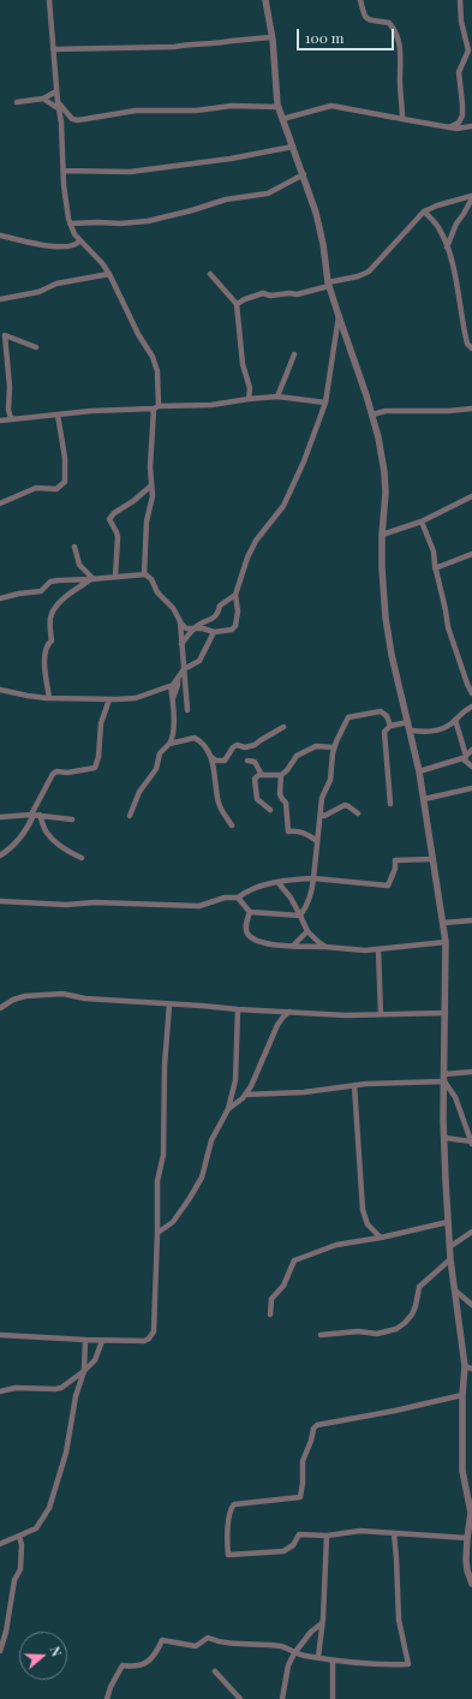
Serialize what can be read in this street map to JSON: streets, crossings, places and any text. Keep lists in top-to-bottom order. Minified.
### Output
{"scale_bar":"100 m","north":"right"}
